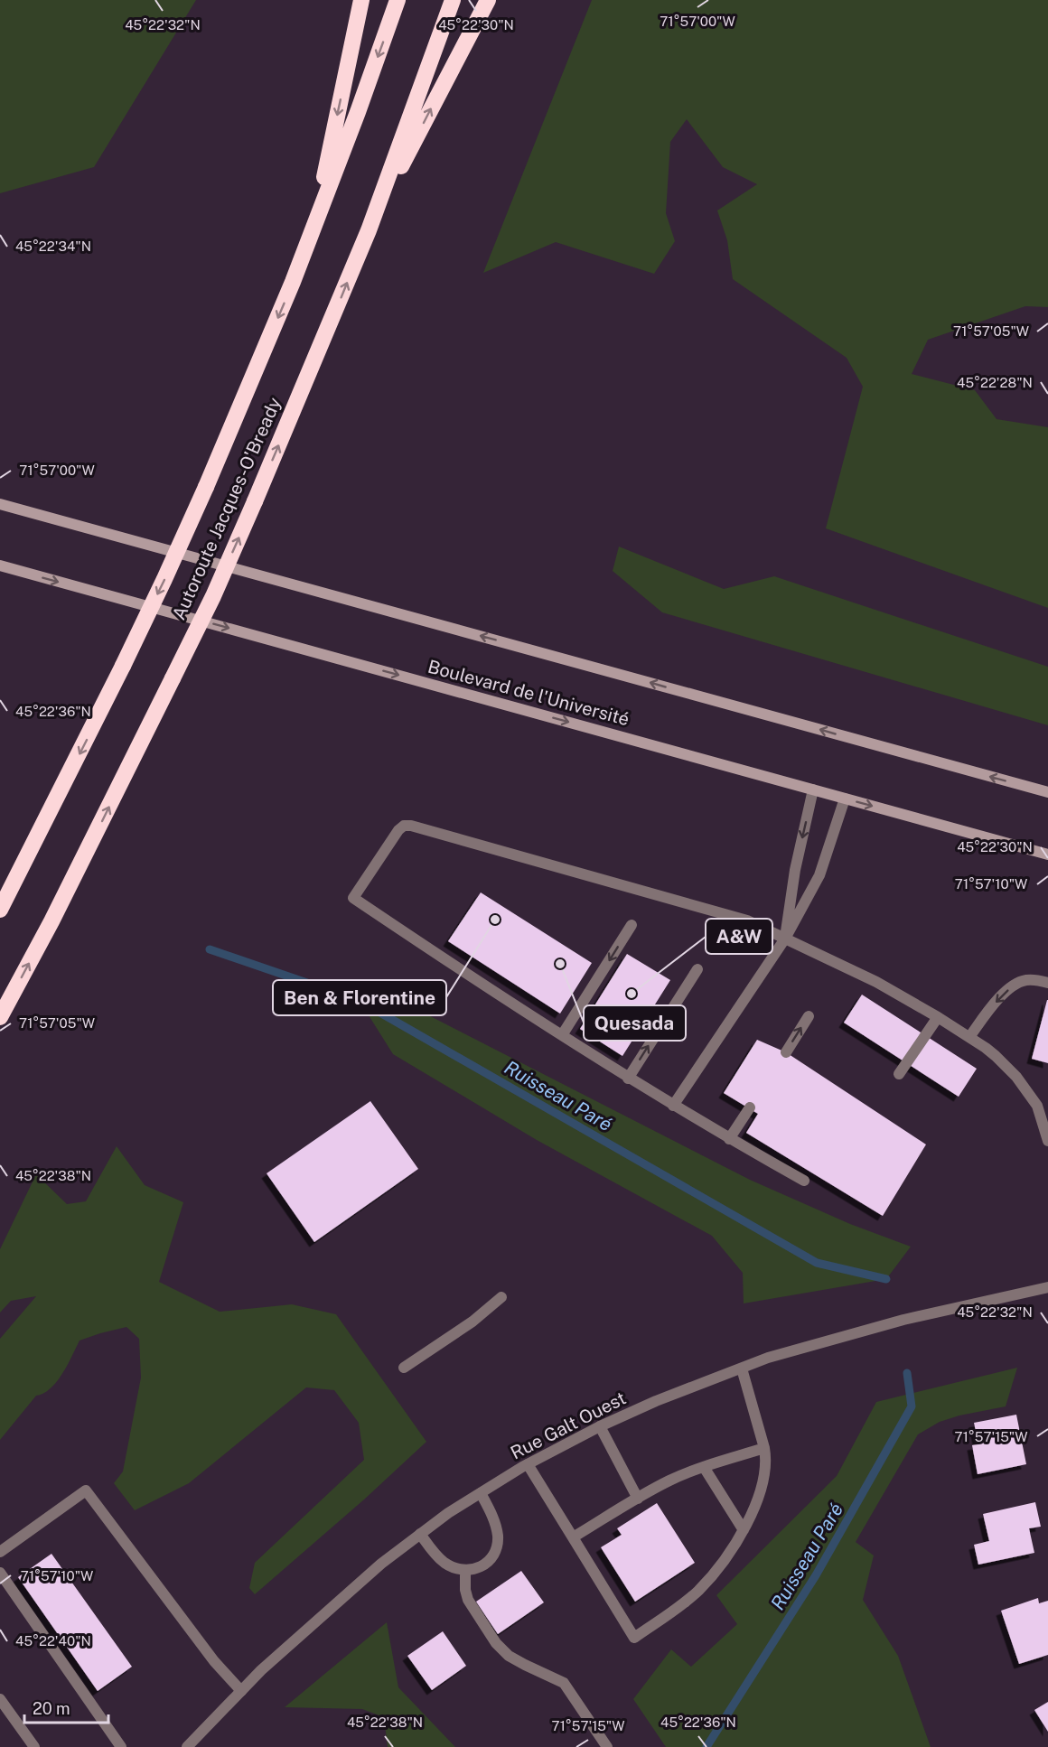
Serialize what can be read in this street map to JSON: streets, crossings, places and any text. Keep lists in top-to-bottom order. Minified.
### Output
{"streets":{"highway":["Autoroute Jacques-O'Bready"],"main road":["Boulevard de l'Université"],"street":["Rue Galt Ouest"]},"water":["Ruisseau Paré"],"places":["Ben & Florentine","Quesada","A&W"],"scale_bar":"20 m","coordinates":["71°57'00\"W","45°22'32\"N","45°22'30\"N","45°22'34\"N","71°57'05\"W","45°22'28\"N","45°22'36\"N","71°57'10\"W","45°22'38\"N","71°57'15\"W","45°22'40\"N"]}
